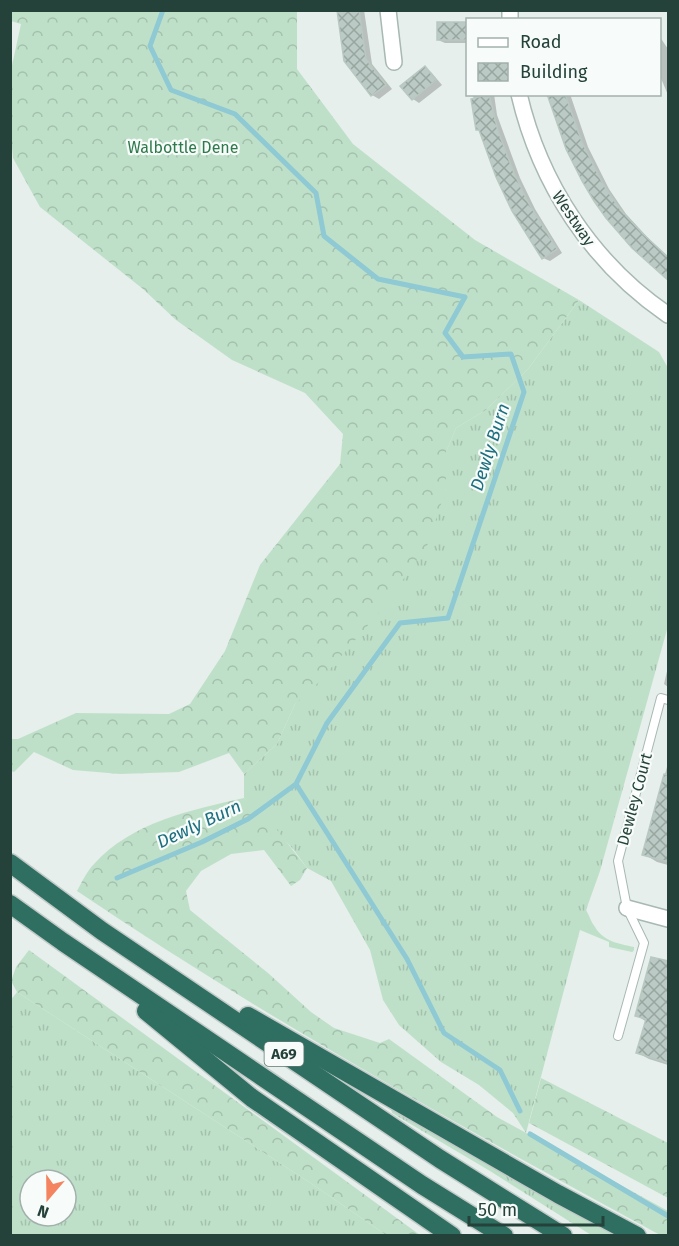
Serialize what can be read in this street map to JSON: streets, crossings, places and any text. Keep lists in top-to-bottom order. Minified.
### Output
{"streets":{"highway":["A69"],"street":["Westway"],"lane":["Dewley Court"]},"water":["Dewly Burn"],"parks":["Walbottle Dene"],"legend":["Road","Building"],"scale_bar":"50 m","north":"bottom"}
